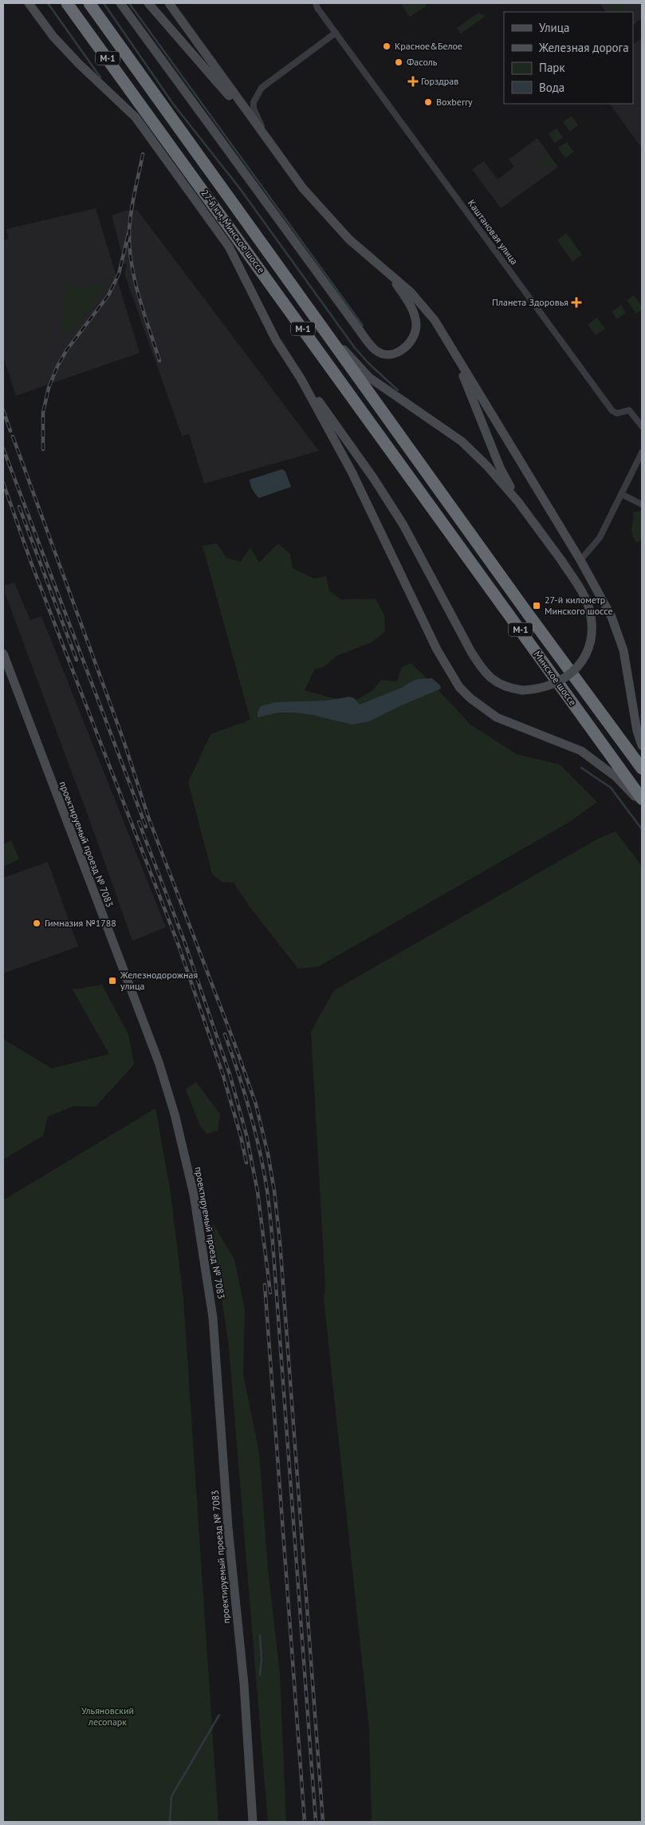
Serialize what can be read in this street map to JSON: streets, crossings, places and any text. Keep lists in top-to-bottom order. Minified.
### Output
{"streets":{"highway":["М-1","27-й км, Минское шоссе","Минское шоссе"],"main road":["проектируемый проезд № 7083"],"street":["Каштановая улица"]},"crossings":[["27-й км, Минское шоссе","Минское шоссе"]],"parks":["Ульяновский лесопарк"],"places":{"other":["Красное&Белое","Фасоль","Boxberry","Гимназия №1788"],"health":["Горздрав","Планета Здоровья"],"transit":["27-й километр Минского шоссе","Железнодорожная улица"]},"legend":["Улица","Железная дорога","Парк","Вода"]}
